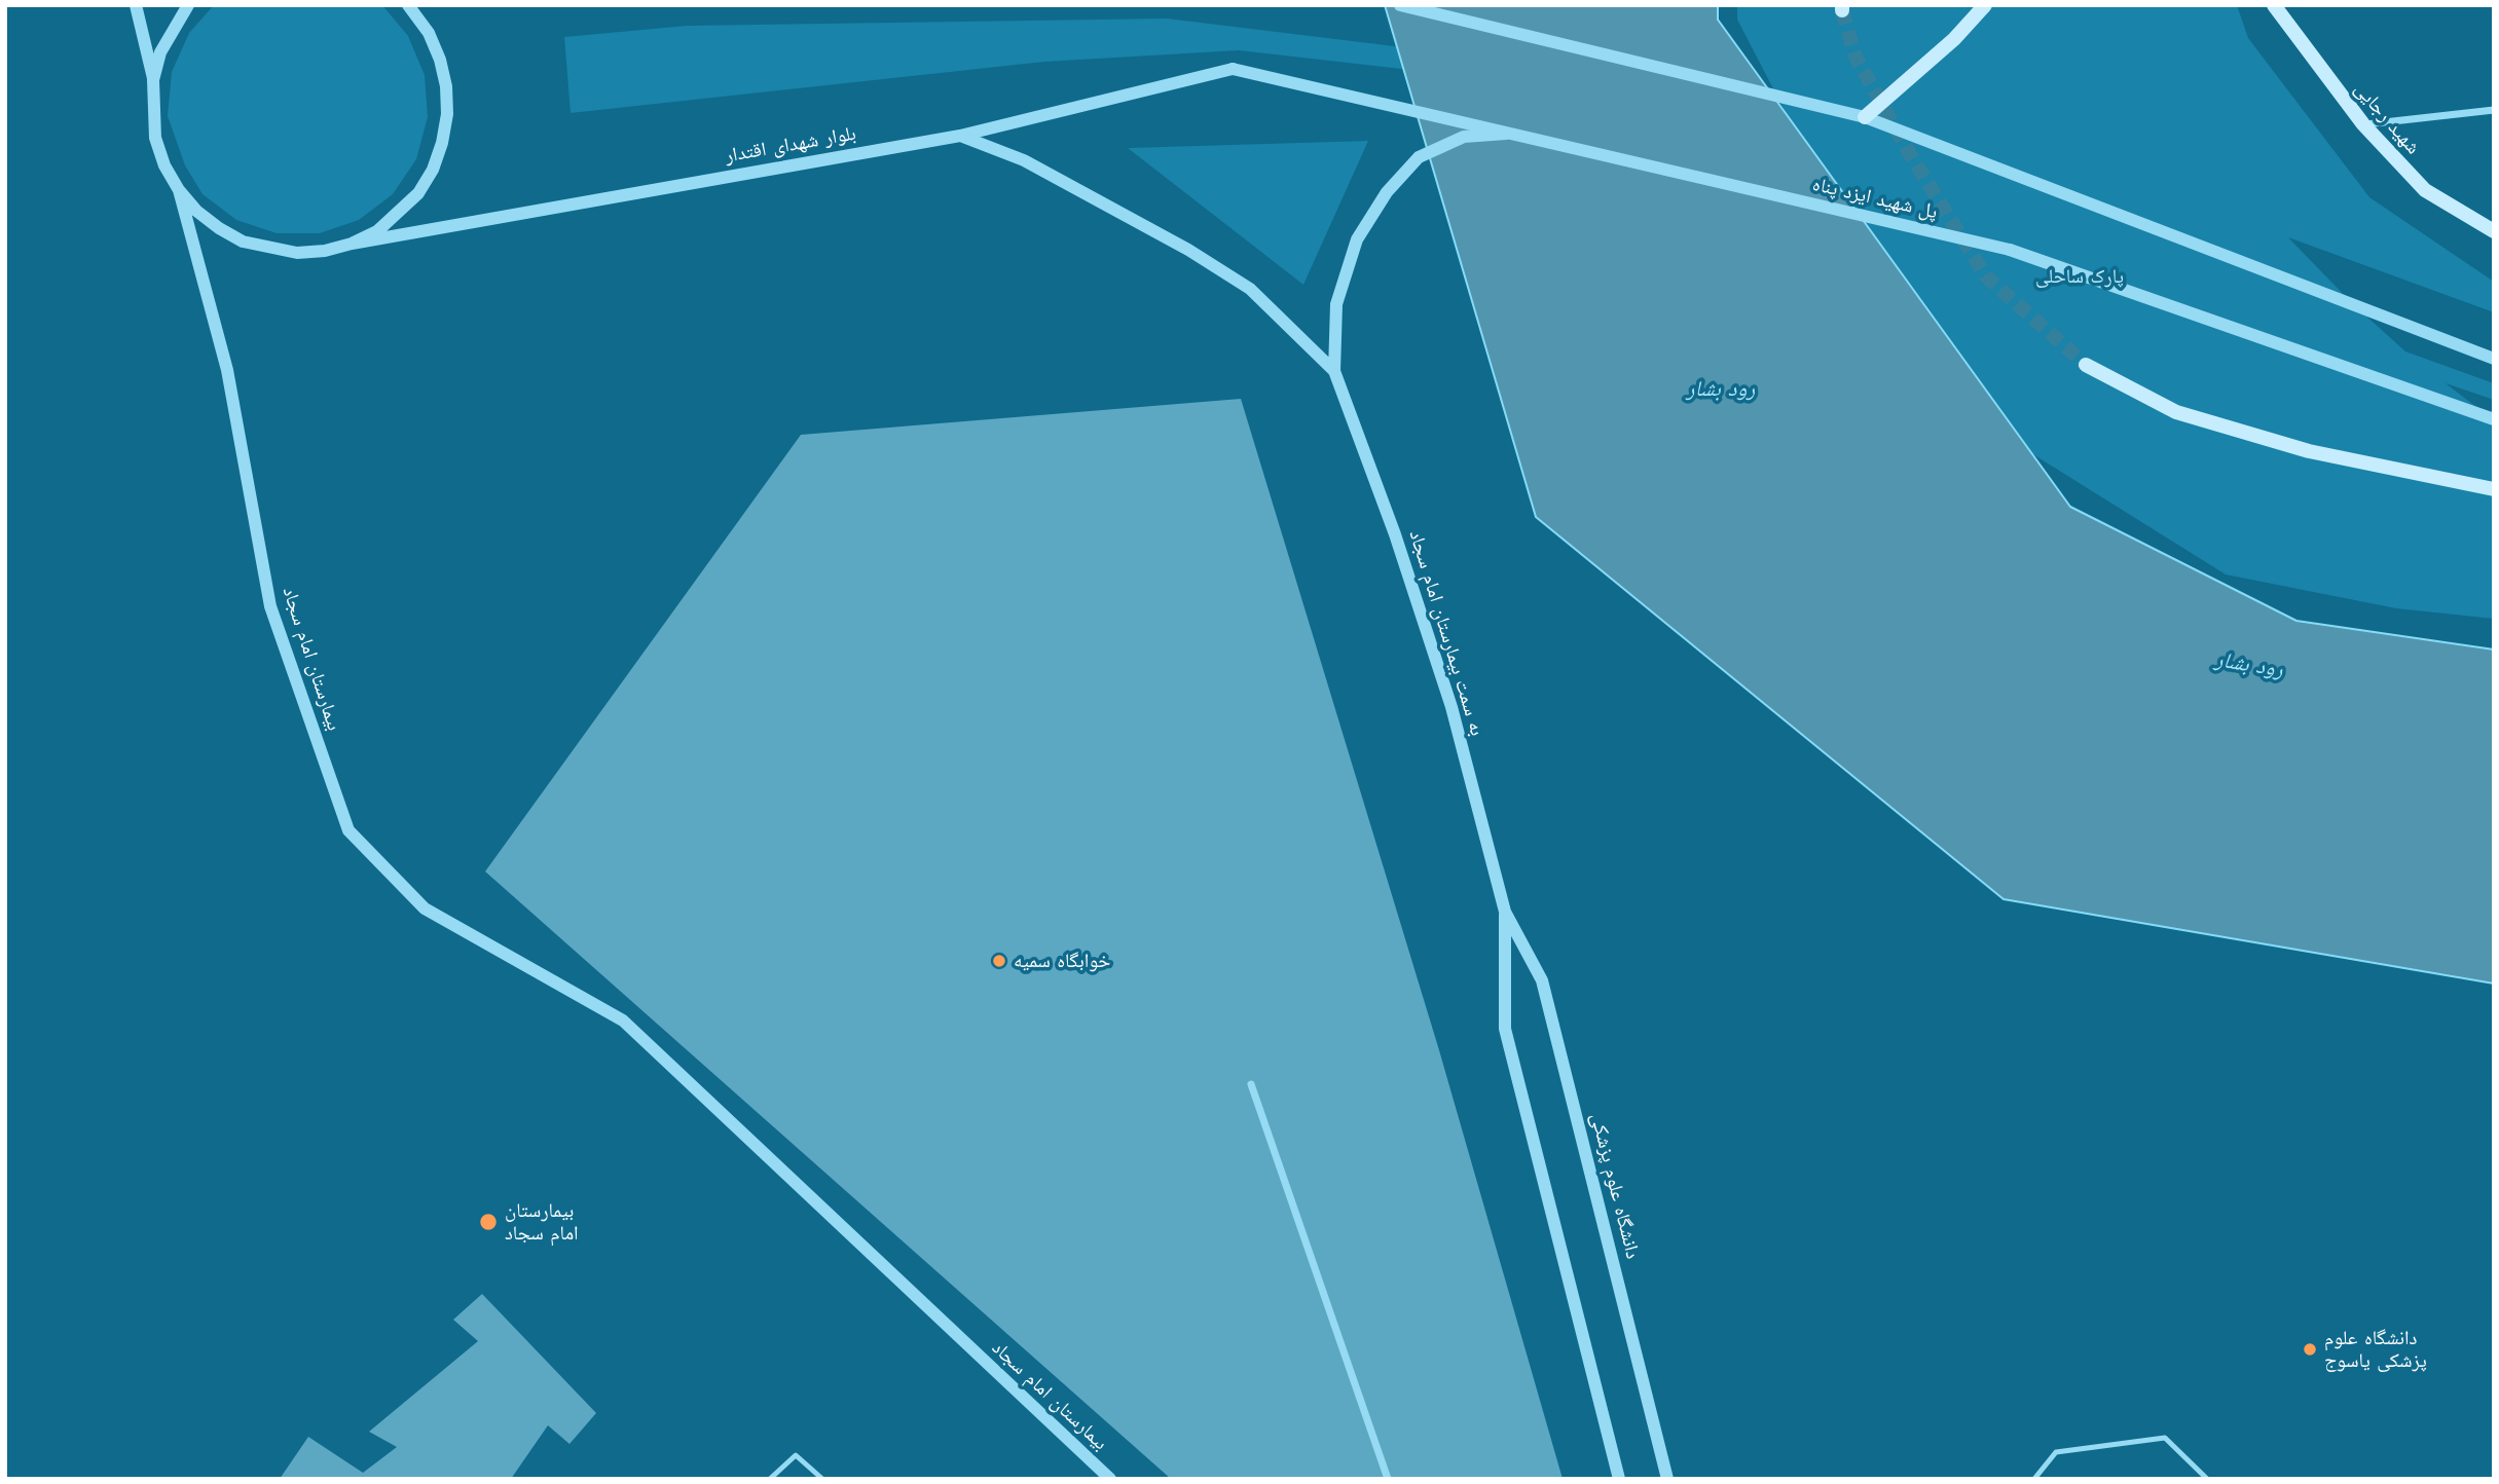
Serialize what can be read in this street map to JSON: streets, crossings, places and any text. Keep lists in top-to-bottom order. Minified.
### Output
{"streets":{"main road":["شهید رجایی"],"street":["بلوار شهدای اقتدار","پل شهید ایزد پناه","به سمت بیمارستان امام سجاد","بیمارستان امام سجاد","دانشگاه علوم پزشکی"]},"crossings":[["بلوار شهدای اقتدار","پل شهید ایزد پناه"],["به سمت بیمارستان امام سجاد","دانشگاه علوم پزشکی"]],"water":["رود بشار"],"parks":["پارک ساحلی"],"places":["خوابگاه سمیه","بیمارستان امام سجاد","دانشگاه علوم پزشکی یاسوج"]}
